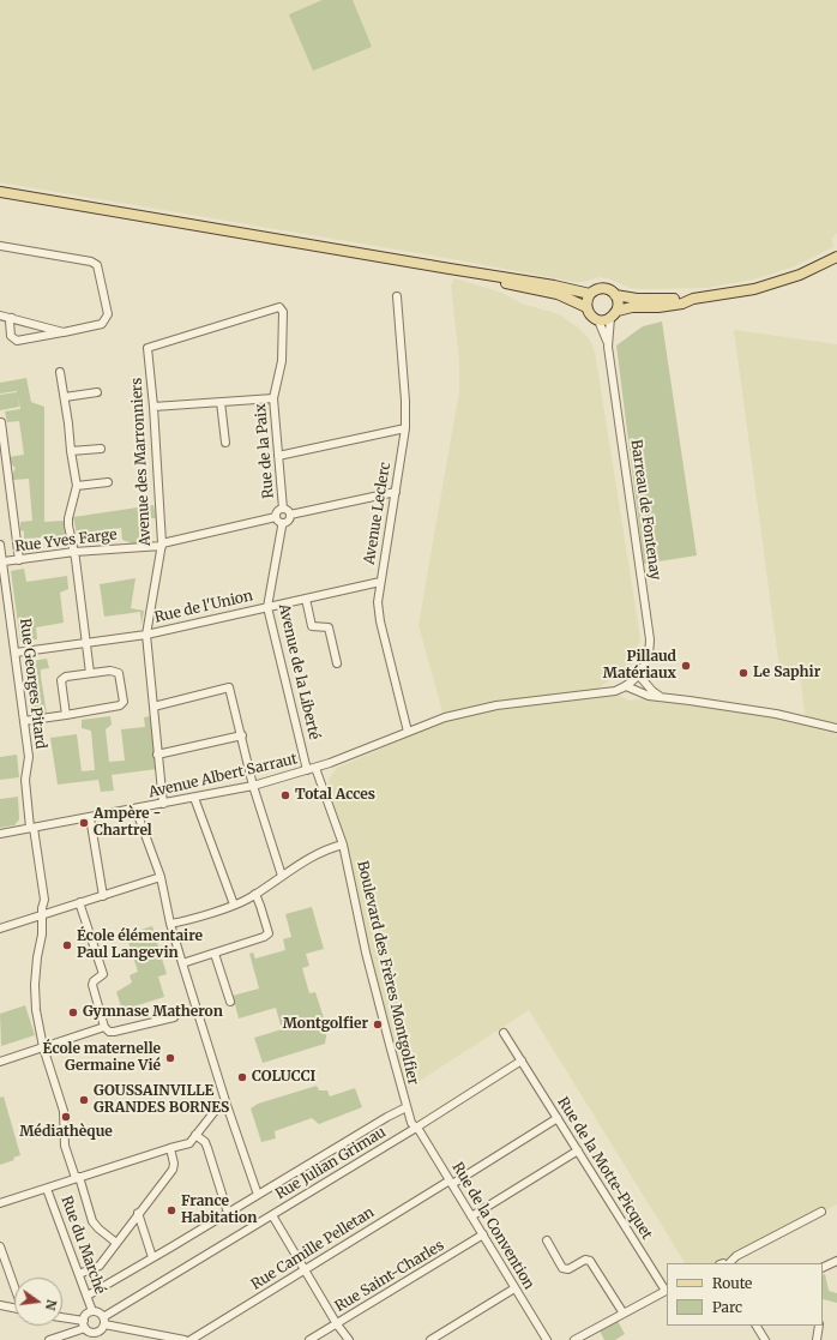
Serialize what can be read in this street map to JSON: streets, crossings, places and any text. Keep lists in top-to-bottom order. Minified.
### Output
{"streets":{"street":["Rue de la Paix","Avenue des Marronniers","Barreau de Fontenay","Avenue Leclerc","Rue Yves Farge","Rue de l'Union","Avenue de la Liberté","Rue Georges Pitard","Avenue Albert Sarraut","Boulevard des Frères Montgolfier","Rue Julian Grimau","Rue de la Motte-Picquet","Rue de la Convention","Rue du Marché","Rue Camille Pelletan","Rue Saint-Charles"]},"crossings":[["Rue de la Paix","Avenue des Marronniers"],["Rue de la Paix","Rue Yves Farge"],["Rue de la Paix","Avenue de la Liberté"],["Avenue des Marronniers","Rue Yves Farge"],["Avenue des Marronniers","Rue de l'Union"],["Avenue des Marronniers","Avenue Albert Sarraut"],["Barreau de Fontenay","Avenue Albert Sarraut"],["Avenue Leclerc","Rue de l'Union"],["Avenue Leclerc","Avenue Albert Sarraut"],["Rue Yves Farge","Avenue de la Liberté"],["Rue Yves Farge","Rue Georges Pitard"],["Rue de l'Union","Avenue de la Liberté"],["Rue de l'Union","Rue Georges Pitard"],["Avenue de la Liberté","Avenue Albert Sarraut"],["Rue Georges Pitard","Avenue Albert Sarraut"],["Rue Georges Pitard","Rue du Marché"],["Avenue Albert Sarraut","Boulevard des Frères Montgolfier"],["Boulevard des Frères Montgolfier","Rue Julian Grimau"],["Boulevard des Frères Montgolfier","Rue de la Convention"],["Rue Julian Grimau","Rue de la Motte-Picquet"],["Rue Julian Grimau","Rue de la Convention"],["Rue Julian Grimau","Rue du Marché"],["Rue de la Motte-Picquet","Rue Camille Pelletan"],["Rue de la Convention","Rue Camille Pelletan"],["Rue de la Convention","Rue Saint-Charles"]],"places":["Pillaud Matériaux","Le Saphir","Total Acces","Ampère - Chartrel","École élémentaire Paul Langevin","Gymnase Matheron","Montgolfier","École maternelle Germaine Vié","COLUCCI","GOUSSAINVILLE GRANDES BORNES","Médiathèque","France Habitation"],"legend":["Route","Parc"],"north":"right"}
